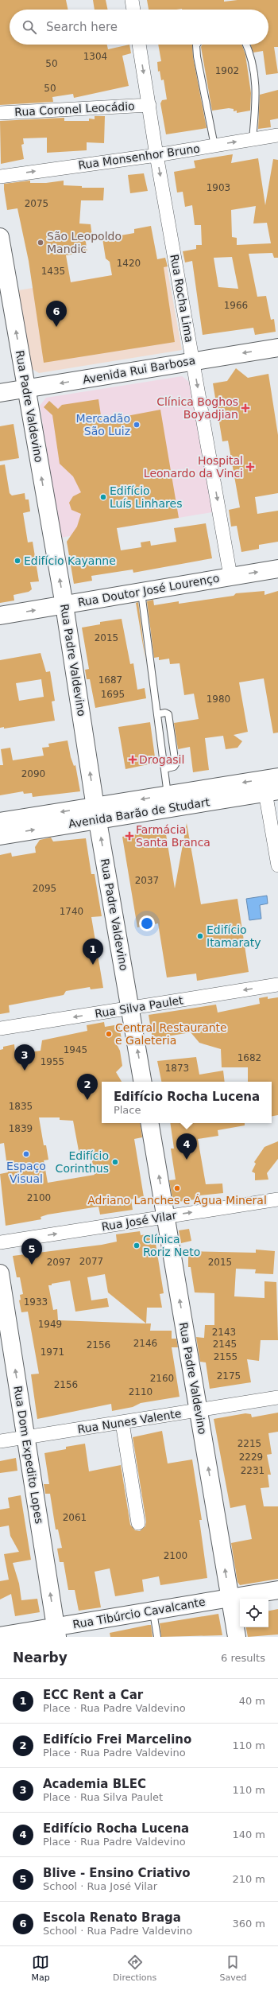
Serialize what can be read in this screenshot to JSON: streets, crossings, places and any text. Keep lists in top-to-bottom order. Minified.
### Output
{"streets":{"main road":["Avenida Rui Barbosa","Rua Padre Valdevino","Rua Doutor José Lourenço","Avenida Barão de Studart","Rua Dom Expedito Lopes","Rua Tibúrcio Cavalcante"],"street":["Rua Coronel Leocádio","Rua Monsenhor Bruno","Rua Rocha Lima","Rua Silva Paulet","Rua José Vilar","Rua Nunes Valente"]},"crossings":[["Rua Coronel Leocádio","Rua Rocha Lima"],["Rua Monsenhor Bruno","Rua Rocha Lima"],["Rua Rocha Lima","Avenida Rui Barbosa"],["Rua Rocha Lima","Rua Doutor José Lourenço"],["Avenida Rui Barbosa","Rua Padre Valdevino"],["Rua Padre Valdevino","Rua Doutor José Lourenço"],["Rua Padre Valdevino","Avenida Barão de Studart"],["Rua Padre Valdevino","Rua Silva Paulet"],["Rua Padre Valdevino","Rua José Vilar"],["Rua Padre Valdevino","Rua Nunes Valente"],["Rua Padre Valdevino","Rua Tibúrcio Cavalcante"],["Rua Nunes Valente","Rua Dom Expedito Lopes"],["Rua Dom Expedito Lopes","Rua Tibúrcio Cavalcante"]],"one_way":["Rua Monsenhor Bruno","Rua Rocha Lima","Avenida Rui Barbosa","Rua Padre Valdevino","Rua Doutor José Lourenço","Rua Silva Paulet","Rua José Vilar","Rua Dom Expedito Lopes"],"places":{"other":["São Leopoldo Mandic","Mercadão São Luiz","Edifício Luís Linhares","Edifício Kayanne","Edifício Itamaraty","Central Restaurante e Galeteria","Espaço Visual","Edifício Corinthus","Adriano Lanches e Água Mineral","Clínica Roriz Neto"],"health":["Clínica Boghos Boyadjian","Hospital Leonardo da Vinci","Drogasil","Farmácia Santa Branca"]},"house_numbers":["1304","50","1902","50","1903","2075","1420","1435","1966","2015","1687","1695","1980","2090","2037","2095","1740","1945","1682","1955","1873","1835","1839","2100","2077","2097","2015","1933","1949","2143","2146","2145","2156","1971","2155","2175","2160","2156","2110","2215","2229","2231","2061","2100"],"page":{"search":"Search here","pins":["6","1","3","2","4","5"],"popup":["Edifício Rocha Lucena","Place"],"heading":["Nearby","6 results"],"list":[{"mark":"1","name":"ECC Rent a Car","note":"Place · Rua Padre Valdevino","value":"40 m"},{"mark":"2","name":"Edifício Frei Marcelino","note":"Place · Rua Padre Valdevino","value":"110 m"},{"mark":"3","name":"Academia BLEC","note":"Place · Rua Silva Paulet","value":"110 m"},{"mark":"4","name":"Edifício Rocha Lucena","note":"Place · Rua Padre Valdevino","value":"140 m"},{"mark":"5","name":"Blive - Ensino Criativo","note":"School · Rua José Vilar","value":"210 m"},{"mark":"6","name":"Escola Renato Braga","note":"School · Rua Padre Valdevino","value":"360 m"}],"nav":["Map","Directions","Saved"]}}
